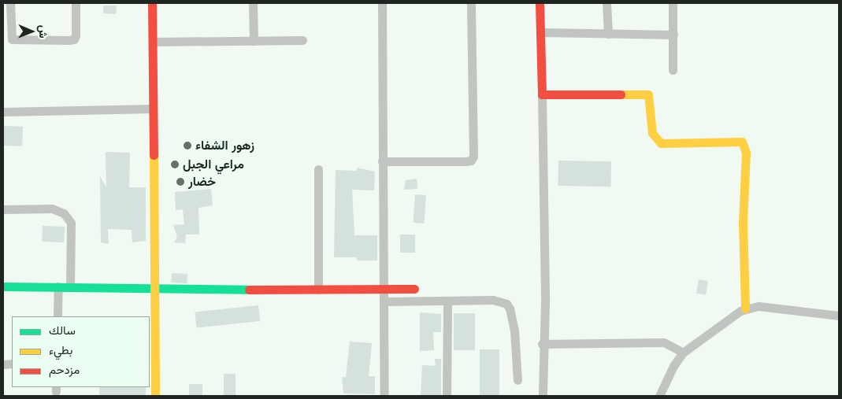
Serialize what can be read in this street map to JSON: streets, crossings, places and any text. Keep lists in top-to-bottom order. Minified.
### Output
{"places":["زهور الشفاء","مراعي الجبل","خضار"],"legend":["سالك","بطيء","مزدحم"],"north":"right"}
